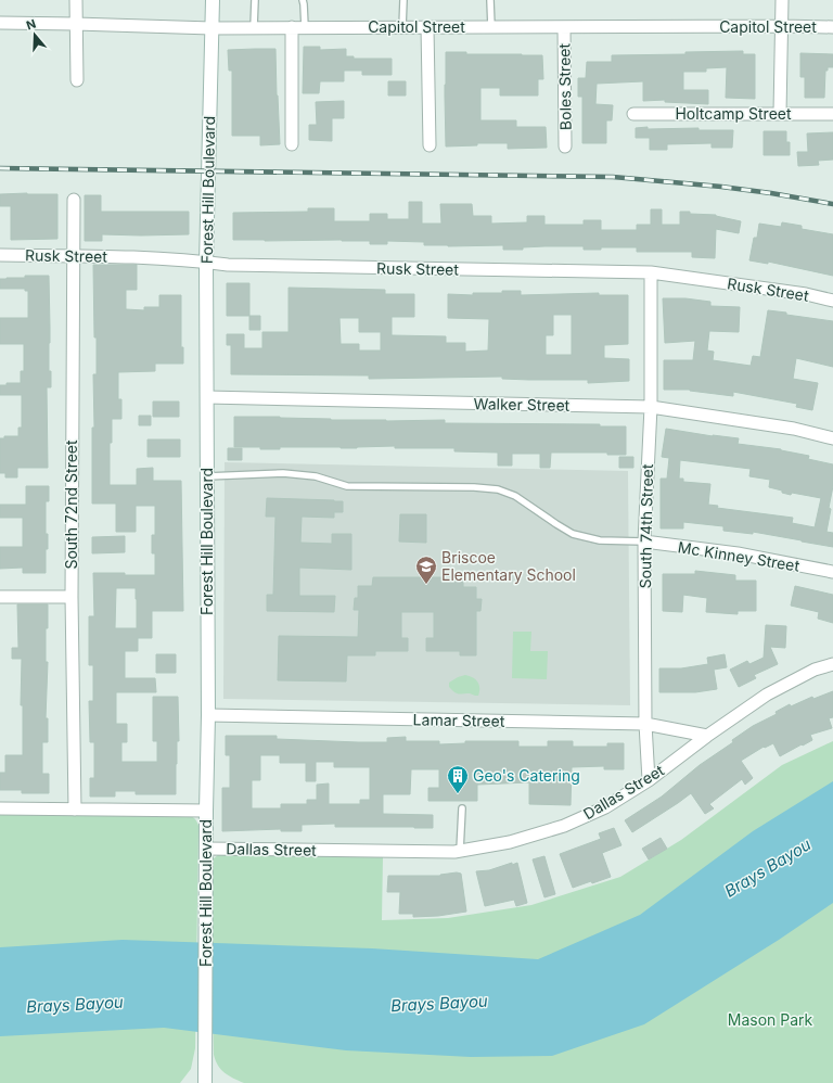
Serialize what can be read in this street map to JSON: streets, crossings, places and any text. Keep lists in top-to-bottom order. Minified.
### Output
{"streets":{"street":["Capitol Street","Boles Street","Holtcamp Street","Forest Hill Boulevard","Rusk Street","Walker Street","South 72nd Street","South 74th Street","Mc Kinney Street","Lamar Street","Dallas Street"]},"crossings":[["Capitol Street","Boles Street"],["Capitol Street","Forest Hill Boulevard"],["Forest Hill Boulevard","Rusk Street"],["Forest Hill Boulevard","Walker Street"],["Forest Hill Boulevard","Lamar Street"],["Forest Hill Boulevard","Dallas Street"],["Rusk Street","South 72nd Street"],["Rusk Street","South 74th Street"],["Walker Street","South 74th Street"],["South 74th Street","Mc Kinney Street"],["South 74th Street","Lamar Street"],["South 74th Street","Dallas Street"],["Lamar Street","Dallas Street"]],"water":["Brays Bayou"],"parks":["Mason Park"],"places":{"school or university":["Briscoe Elementary School"],"building":["Geo's Catering"]},"north":"top"}
